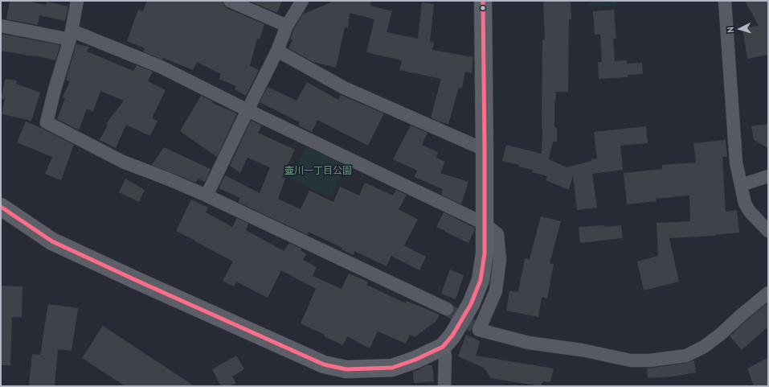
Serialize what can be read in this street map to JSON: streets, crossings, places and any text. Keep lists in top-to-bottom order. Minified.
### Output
{"parks":["壷川一丁目公園"],"north":"left"}
